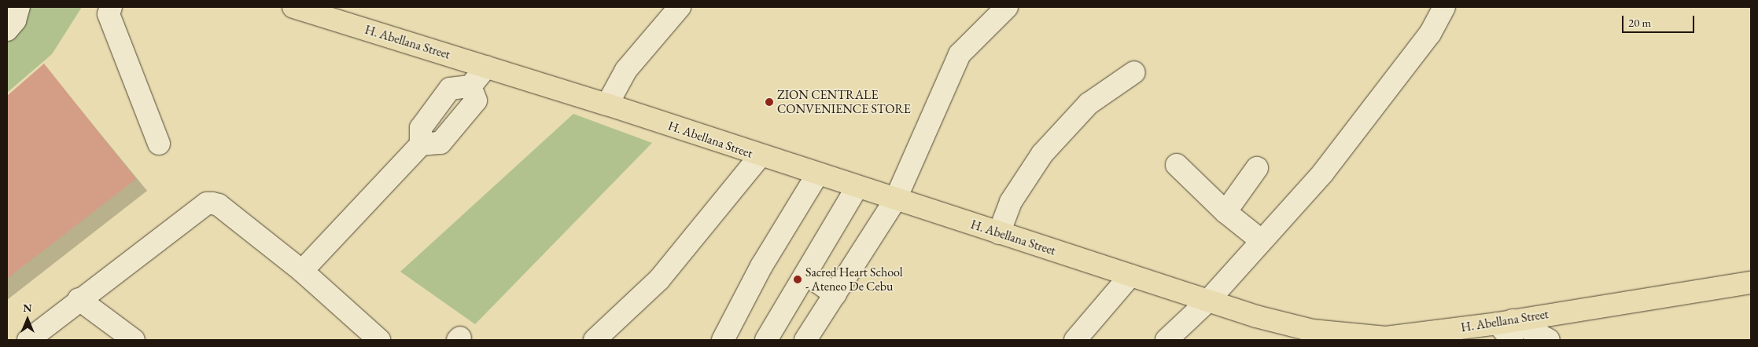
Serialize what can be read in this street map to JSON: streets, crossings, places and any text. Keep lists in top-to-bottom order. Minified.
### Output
{"streets":{"main road":["H. Abellana Street"]},"places":["ZION CENTRALE CONVENIENCE STORE","Sacred Heart School - Ateneo De Cebu"],"scale_bar":"20 m","north":"top"}
